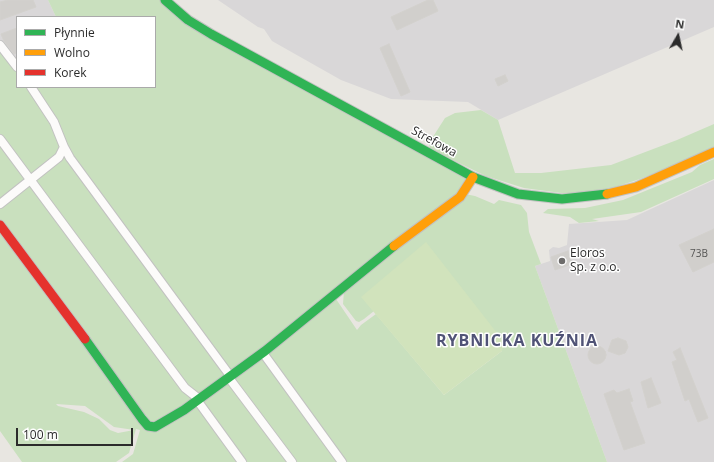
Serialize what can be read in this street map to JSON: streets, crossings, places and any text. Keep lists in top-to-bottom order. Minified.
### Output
{"streets":{"street":["Strefowa"]},"districts":["RYBNICKA KUŹNIA"],"places":["Eloros Sp. z o.o."],"house_numbers":["73B"],"legend":["Płynnie","Wolno","Korek"],"scale_bar":"100 m","north":"top"}
